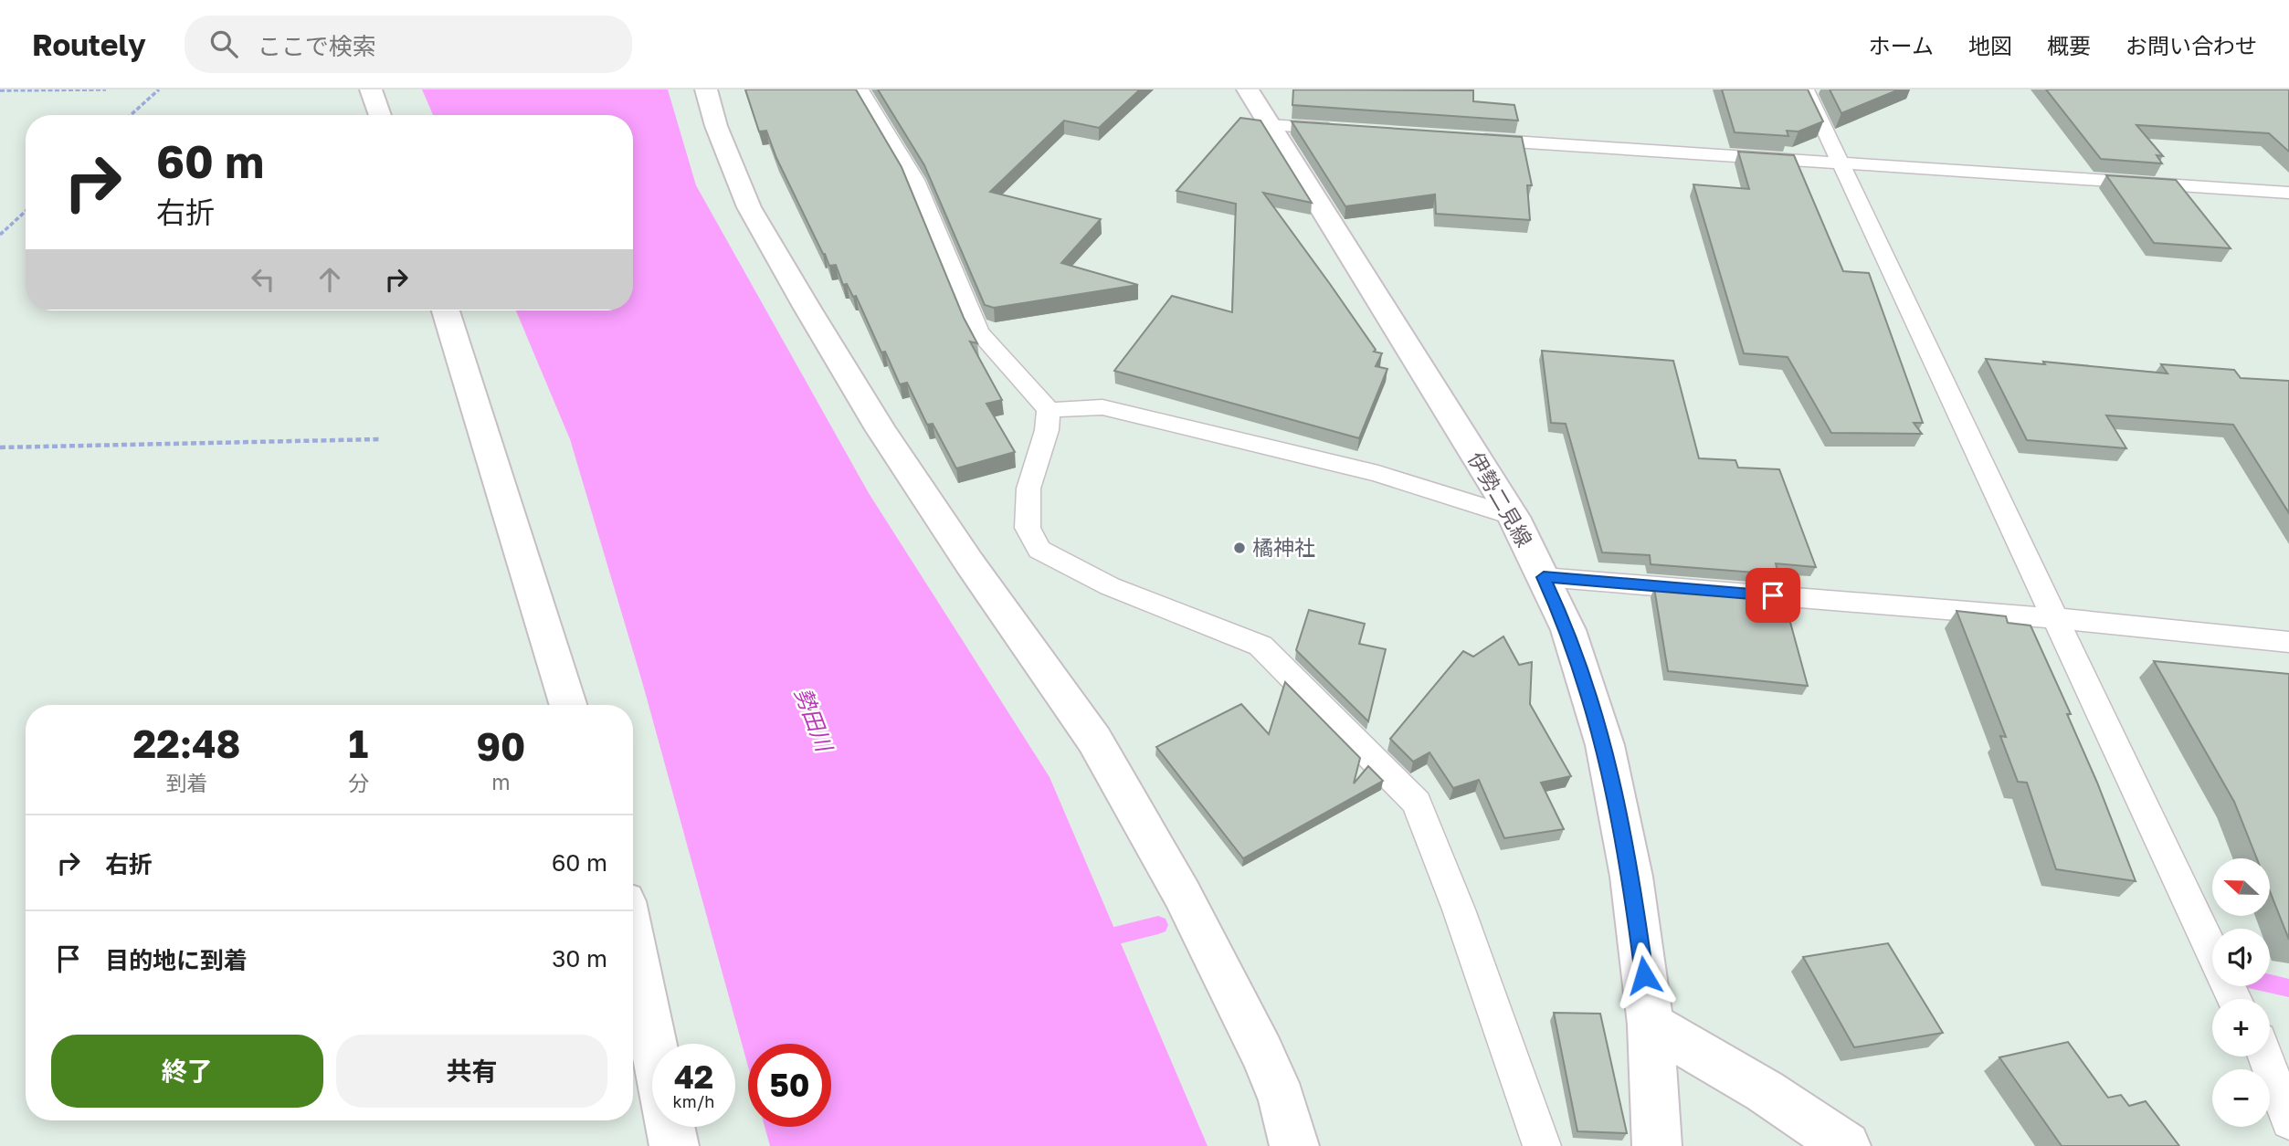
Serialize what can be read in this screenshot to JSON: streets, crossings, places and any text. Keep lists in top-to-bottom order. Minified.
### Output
{"streets":{"street":["伊勢二見線"]},"water":["勢田川"],"places":["橘神社"],"north":"left","page":{"header":"Routely","search":"ここで検索","nav":["ホーム","地図","概要","お問い合わせ"],"turn":["60 m","右折"],"eta":["22:48","到着","1","分","90","m"],"list":[{"name":"右折","value":"60 m"},{"name":"目的地に到着","value":"30 m"}],"map_buttons":["+","−"],"buttons":["終了","共有"],"speed":"42 km/h","limit":"50"}}
